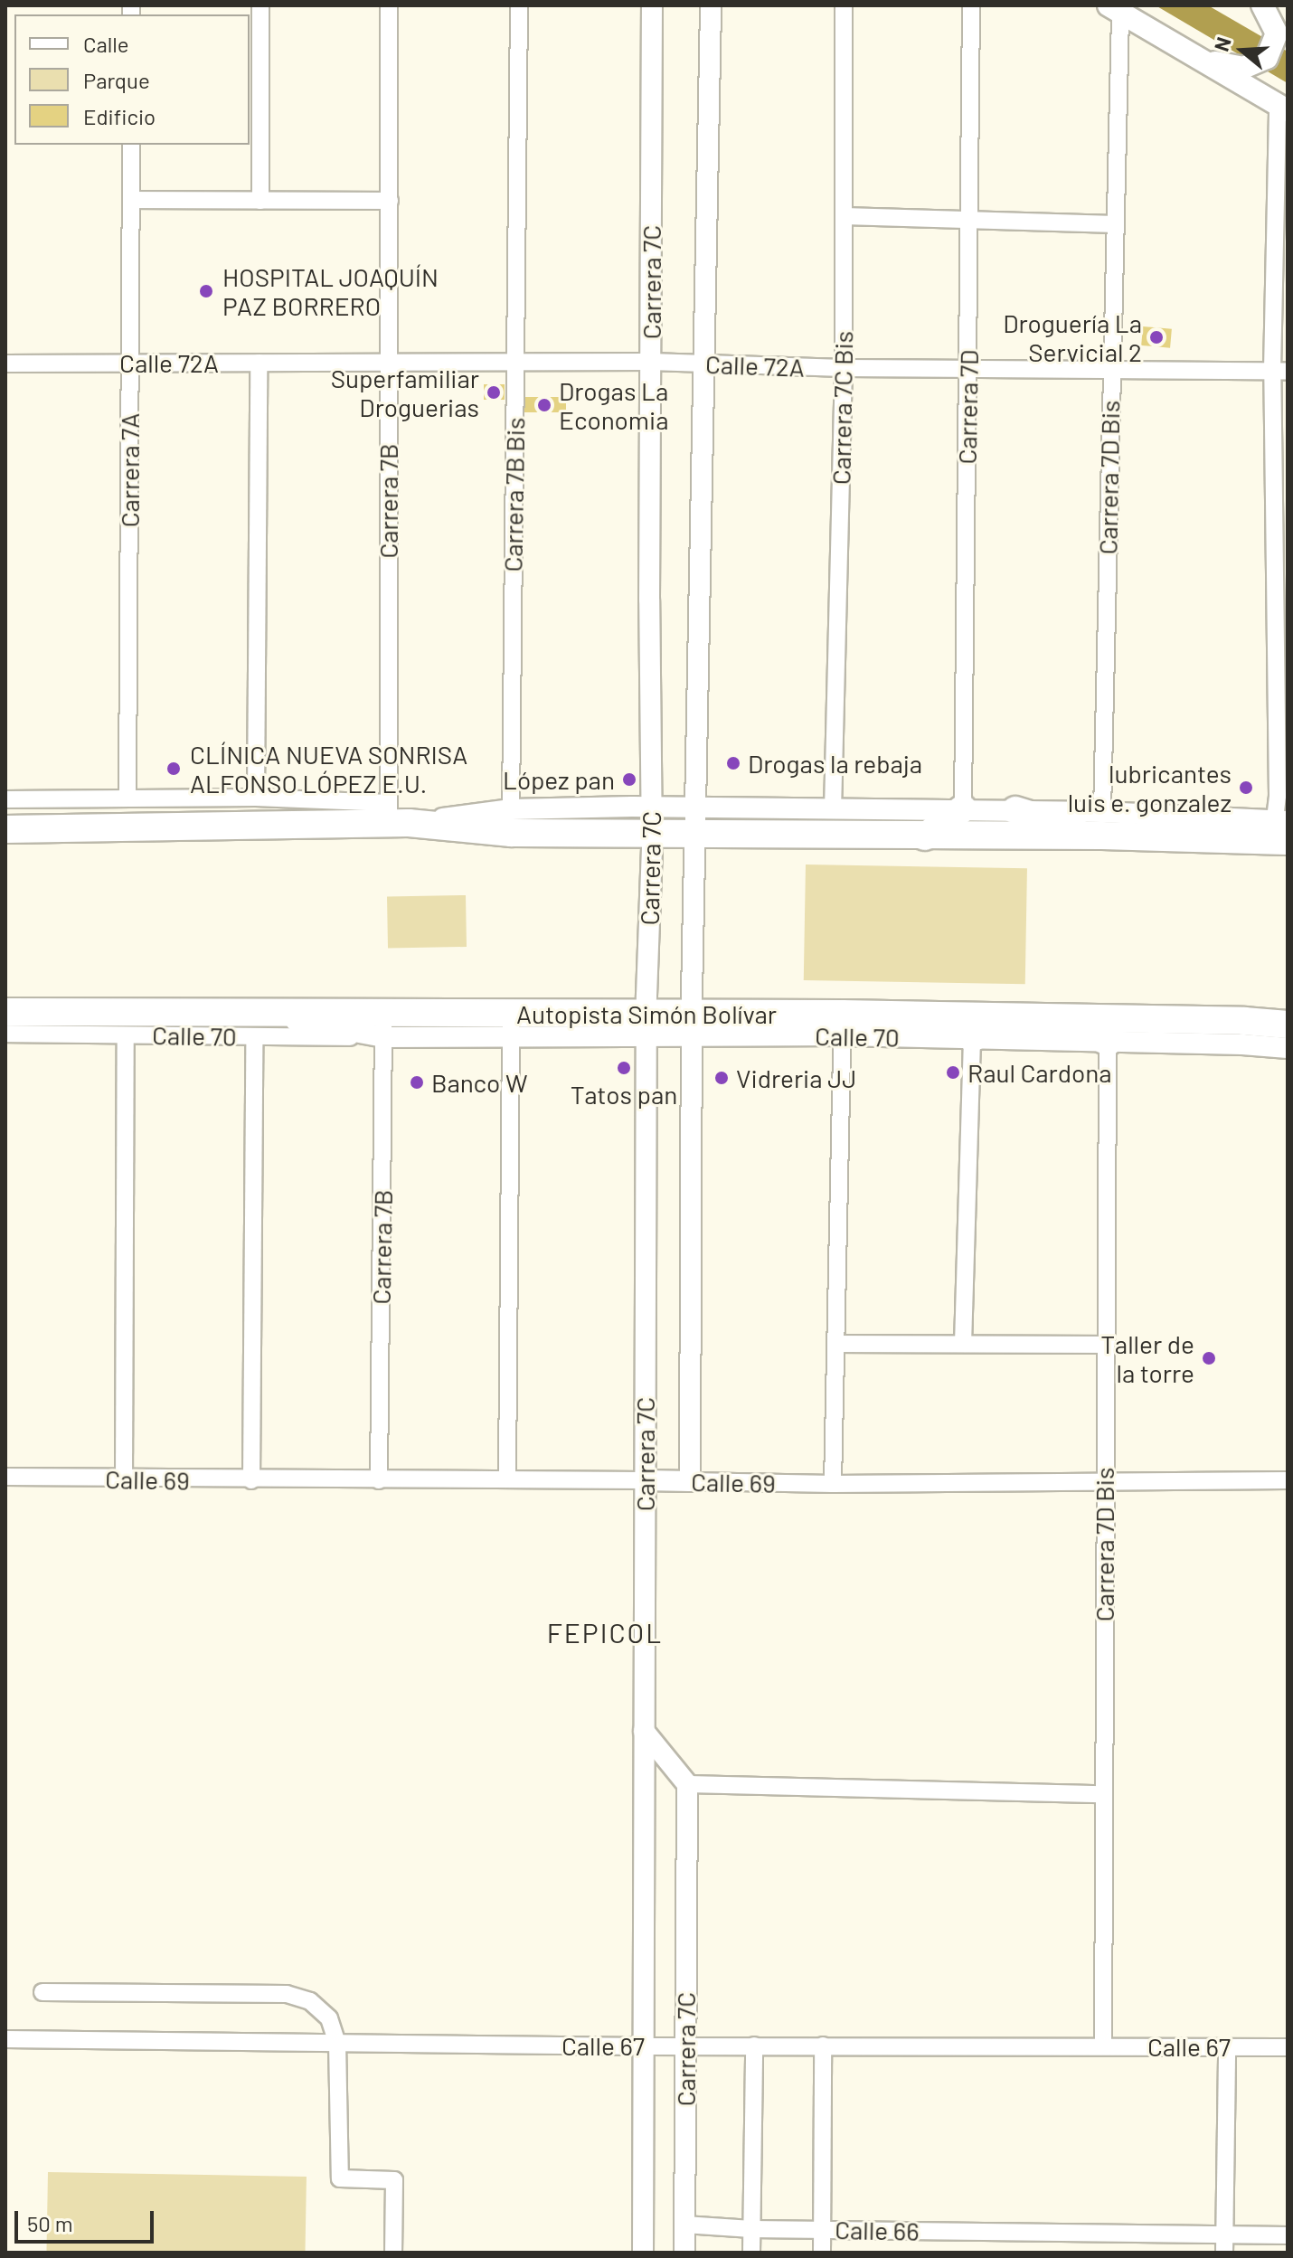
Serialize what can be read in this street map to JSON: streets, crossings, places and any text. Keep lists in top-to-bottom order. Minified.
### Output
{"streets":{"highway":["Autopista Simón Bolívar"],"street":["Carrera 7C","Calle 72A","Carrera 7D","Carrera 7C Bis","Carrera 7A","Carrera 7D Bis","Carrera 7B Bis","Carrera 7B","Calle 70","Calle 69","Calle 67","Calle 66"]},"crossings":[["Carrera 7C","Calle 72A"],["Carrera 7C","Autopista Simón Bolívar"],["Carrera 7C","Calle 70"],["Carrera 7C","Calle 69"],["Carrera 7C","Calle 67"],["Carrera 7C","Calle 66"],["Calle 72A","Carrera 7D"],["Calle 72A","Carrera 7C Bis"],["Calle 72A","Carrera 7A"],["Calle 72A","Carrera 7D Bis"],["Calle 72A","Carrera 7B Bis"],["Calle 72A","Carrera 7B"],["Carrera 7D Bis","Calle 70"],["Carrera 7D Bis","Calle 69"],["Carrera 7D Bis","Calle 67"],["Carrera 7B","Autopista Simón Bolívar"],["Carrera 7B","Calle 69"],["Autopista Simón Bolívar","Calle 70"]],"districts":["FEPICOL"],"places":["HOSPITAL JOAQUÍN PAZ BORRERO","Droguería La Servicial 2","Superfamiliar Droguerias","Drogas La Economia","Drogas la rebaja","CLÍNICA NUEVA SONRISA ALFONSO LÓPEZ E.U.","López pan","lubricantes luis e. gonzalez","Tatos pan","Raul Cardona","Vidreria JJ","Banco W","Taller de la torre"],"legend":["Calle","Parque","Edificio"],"scale_bar":"50 m","north":"left"}
